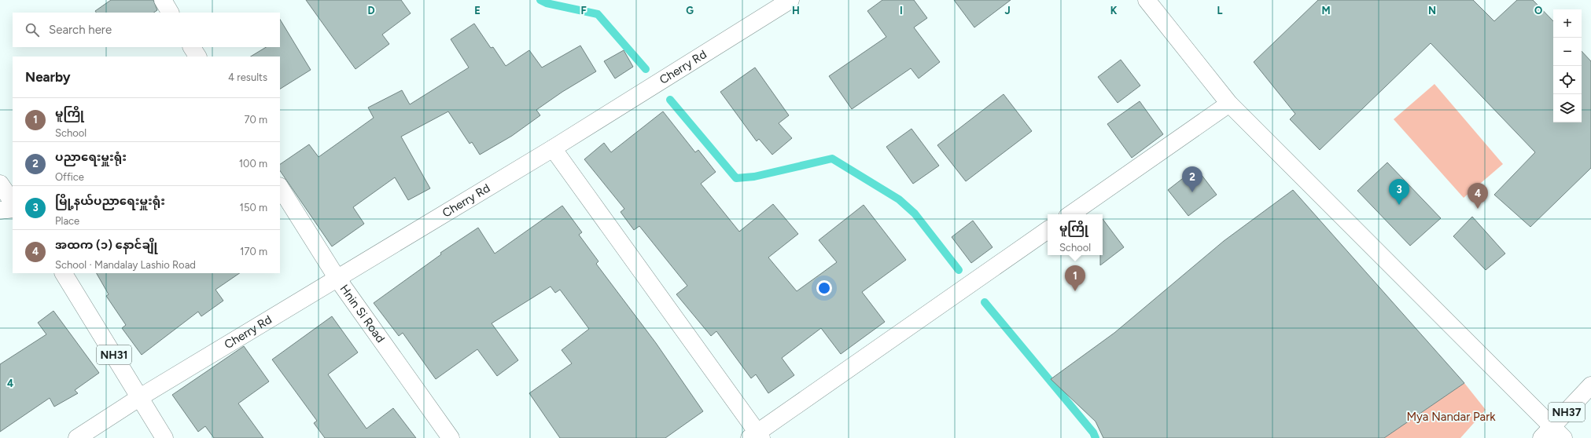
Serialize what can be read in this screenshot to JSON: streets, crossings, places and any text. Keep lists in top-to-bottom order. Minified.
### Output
{"streets":{"main road":["Cherry Rd","Hnin Si Road","NH31","NH37"]},"crossings":[["Cherry Rd","Hnin Si Road"],["Cherry Rd","NH31"]],"parks":["Mya Nandar Park"],"page":{"map_buttons":["+","−"],"search":"Search here","heading":["Nearby","4 results"],"list":[{"mark":"1","name":"မူကြို","note":"School","value":"70 m"},{"mark":"2","name":"ပညာရေးမှူးရုံး","note":"Office","value":"100 m"},{"mark":"3","name":"မြို့နယ်ပညာရေးမှူးရုံး","note":"Place","value":"150 m"},{"mark":"4","name":"အထက (၁) နောင်ချို","note":"School · Mandalay Lashio Road","value":"170 m"}],"pins":["2","3","4","1"],"popup":["မူကြို","School"]},"grid":{"columns":["D","E","F","G","H","I","J","K","L","M","N","O"],"rows":["4"]}}
